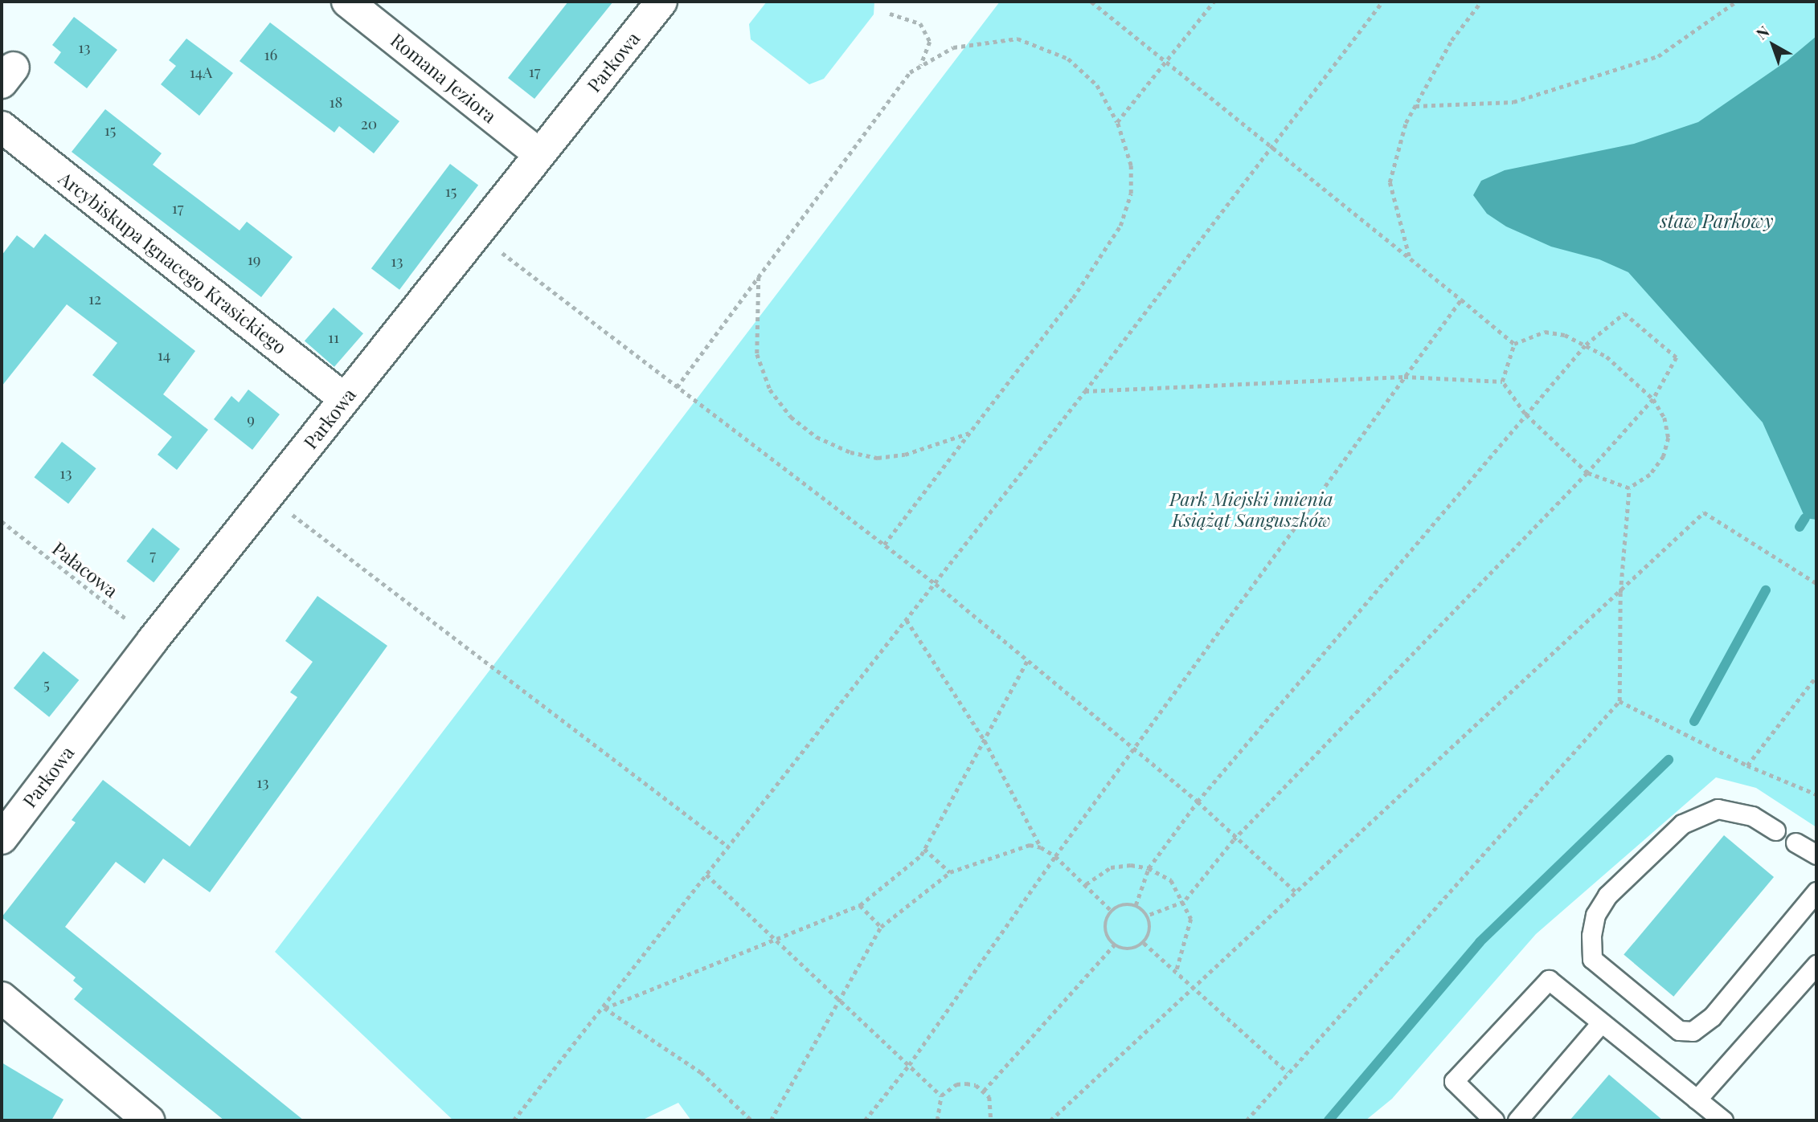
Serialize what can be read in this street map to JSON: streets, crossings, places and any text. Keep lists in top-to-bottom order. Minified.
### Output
{"streets":{"street":["Parkowa","Romana Jeziora","Arcybiskupa Ignacego Krasickiego"],"path":["Pałacowa"]},"crossings":[["Parkowa","Romana Jeziora"],["Parkowa","Arcybiskupa Ignacego Krasickiego"],["Parkowa","Pałacowa"]],"water":["staw Parkowy"],"parks":["Park Miejski imienia Książąt Sanguszków"],"house_numbers":["13","16","17","14A","18","20","15","15","17","19","13","12","11","14","9","13","7","5","13"],"north":"top left"}
